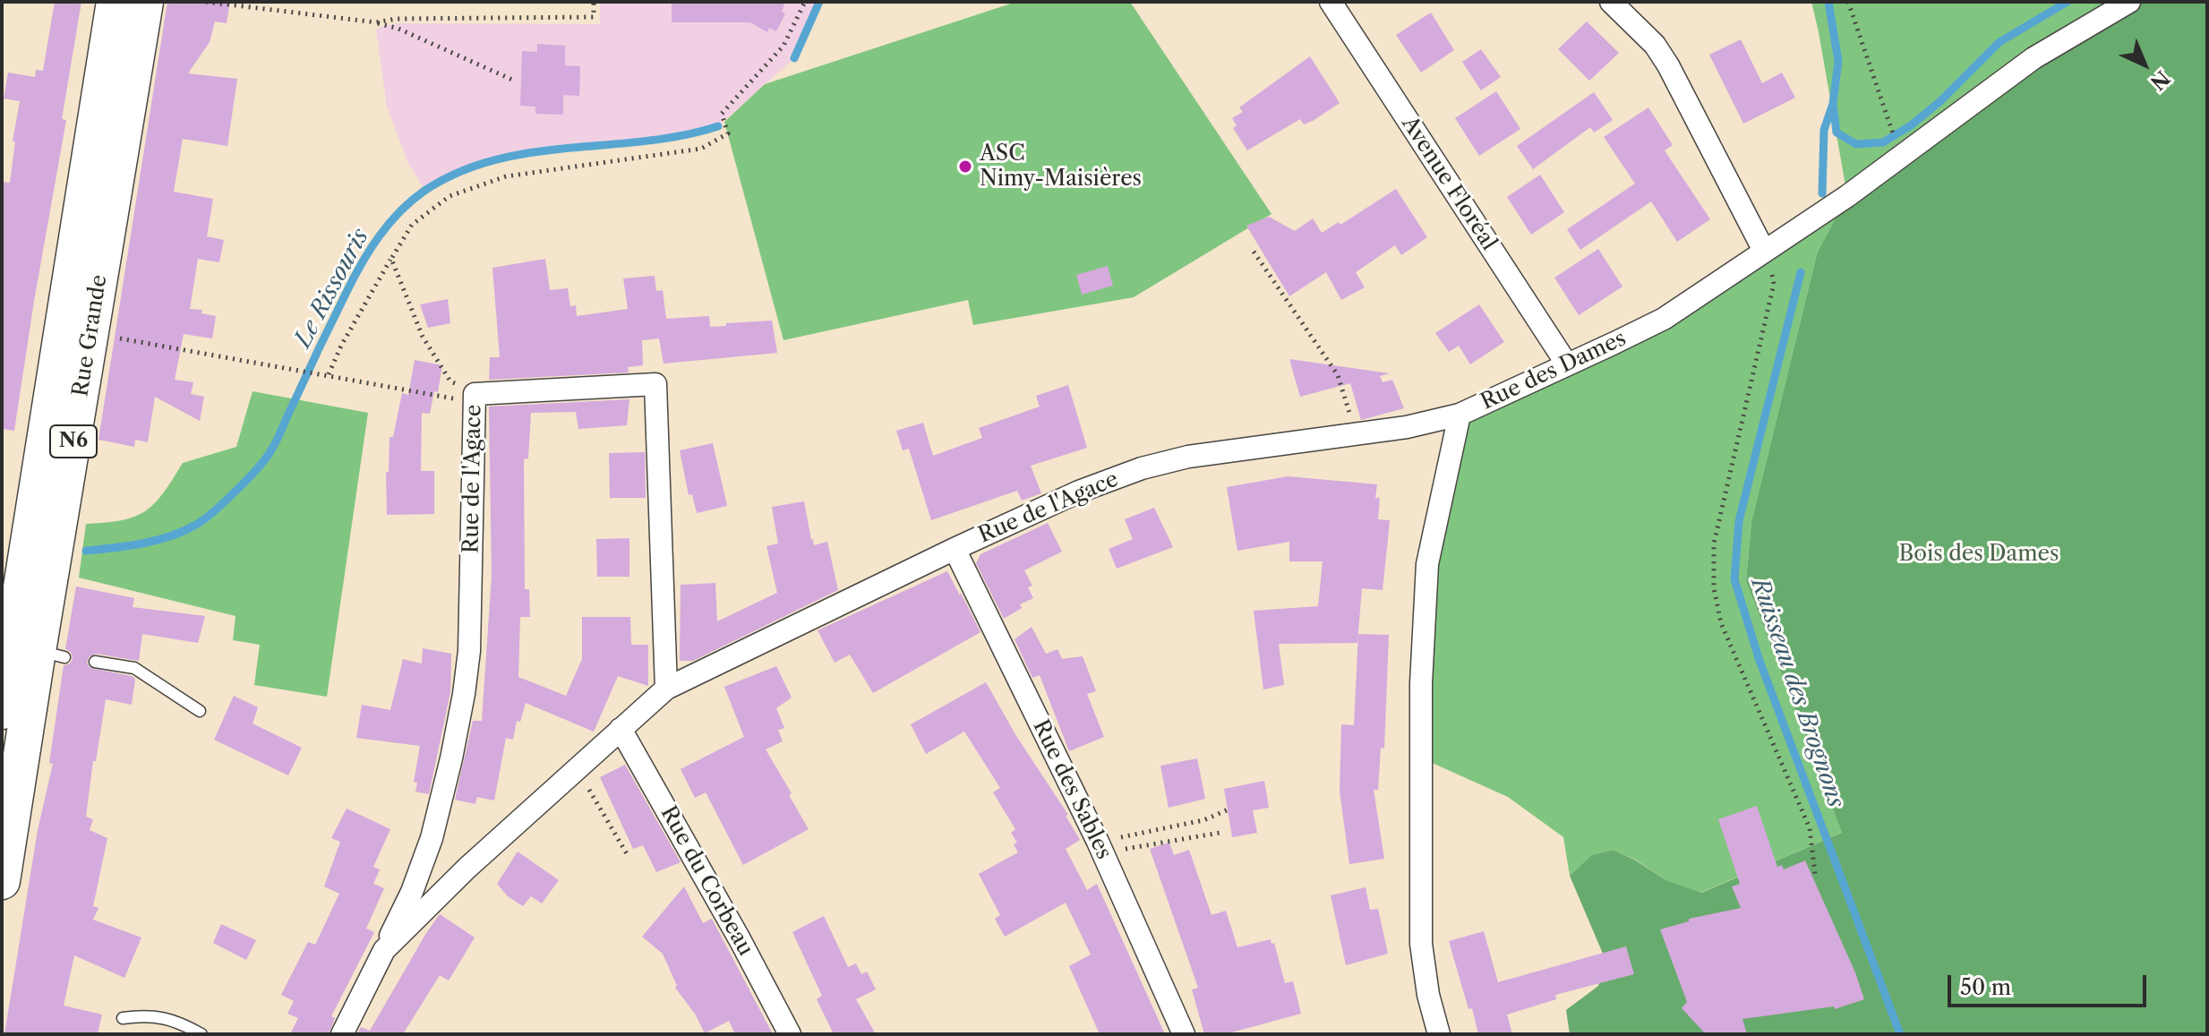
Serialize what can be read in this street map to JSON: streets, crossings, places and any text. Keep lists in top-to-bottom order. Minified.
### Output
{"streets":{"main road":["Rue Grande","N6"],"street":["Avenue Floréal","Rue des Dames","Rue de l'Agace","Rue des Sables","Rue du Corbeau"]},"crossings":[["Avenue Floréal","Rue des Dames"],["Rue des Dames","Rue de l'Agace"],["Rue de l'Agace","Rue des Sables"],["Rue de l'Agace","Rue du Corbeau"]],"water":["Le Rissouris","Ruisseau des Brognons"],"parks":["Bois des Dames"],"places":["ASC Nimy-Maisières"],"scale_bar":"50 m","north":"bottom right"}
